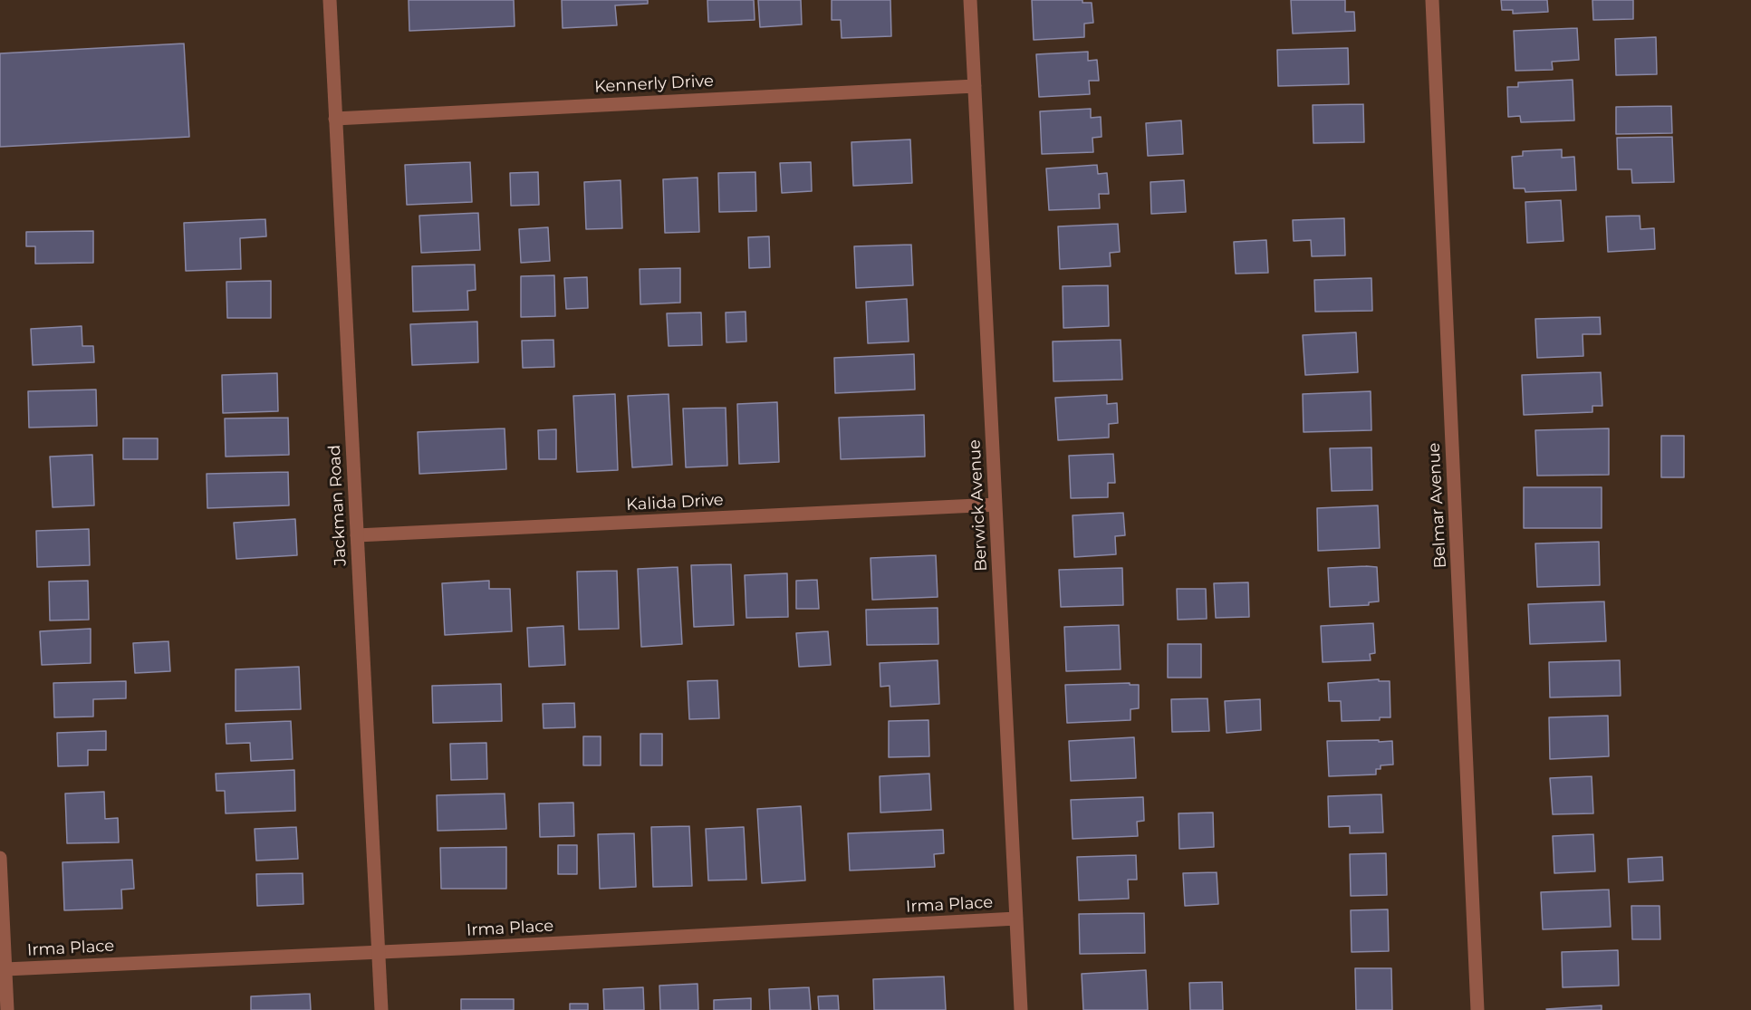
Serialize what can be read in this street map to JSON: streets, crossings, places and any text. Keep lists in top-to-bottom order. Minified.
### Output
{"streets":{"street":["Kennerly Drive","Kalida Drive","Jackman Road","Berwick Avenue","Belmar Avenue","Irma Place"]},"crossings":[["Kennerly Drive","Jackman Road"],["Kennerly Drive","Berwick Avenue"],["Kalida Drive","Jackman Road"],["Kalida Drive","Berwick Avenue"],["Jackman Road","Irma Place"],["Berwick Avenue","Irma Place"]]}
